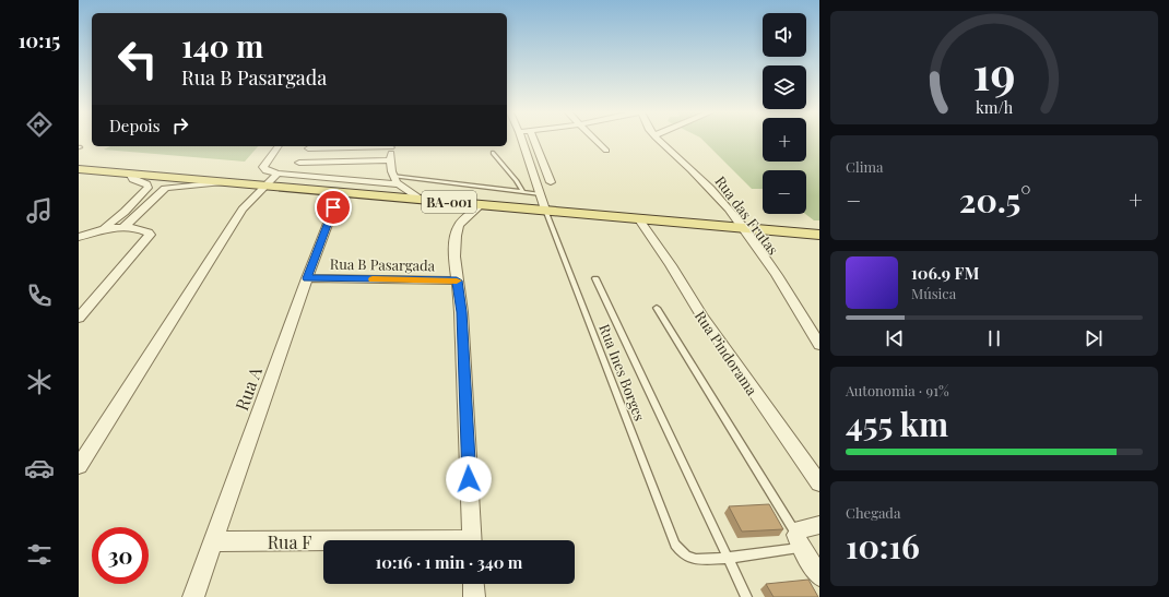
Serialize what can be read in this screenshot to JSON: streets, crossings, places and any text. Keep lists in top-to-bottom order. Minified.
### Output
{"streets":{"main road":["BA-001"],"street":["Rua das Frutas","Rua B Pasargada","Rua Pindorama","Rua A","Rua F"],"lane":["Rua Ines Borges"]},"crossings":[["BA-001","Rua das Frutas"],["BA-001","Rua Pindorama"],["BA-001","Rua Ines Borges"],["BA-001","Rua A"],["Rua B Pasargada","Rua A"],["Rua A","Rua F"]],"page":{"tabs":"10:15","map_buttons":["+","−"],"turn":["140 m","Rua B Pasargada"],"then":"Depois","tile":["Clima",["Autonomia · 91%","455 km"],["Chegada","10:16"]],"heat":["−","20.5°","+"],"song":["106.9 FM","Música"],"limit":"30","trip":"10:16 · 1 min · 340 m","gauge":["19","km/h"]}}
